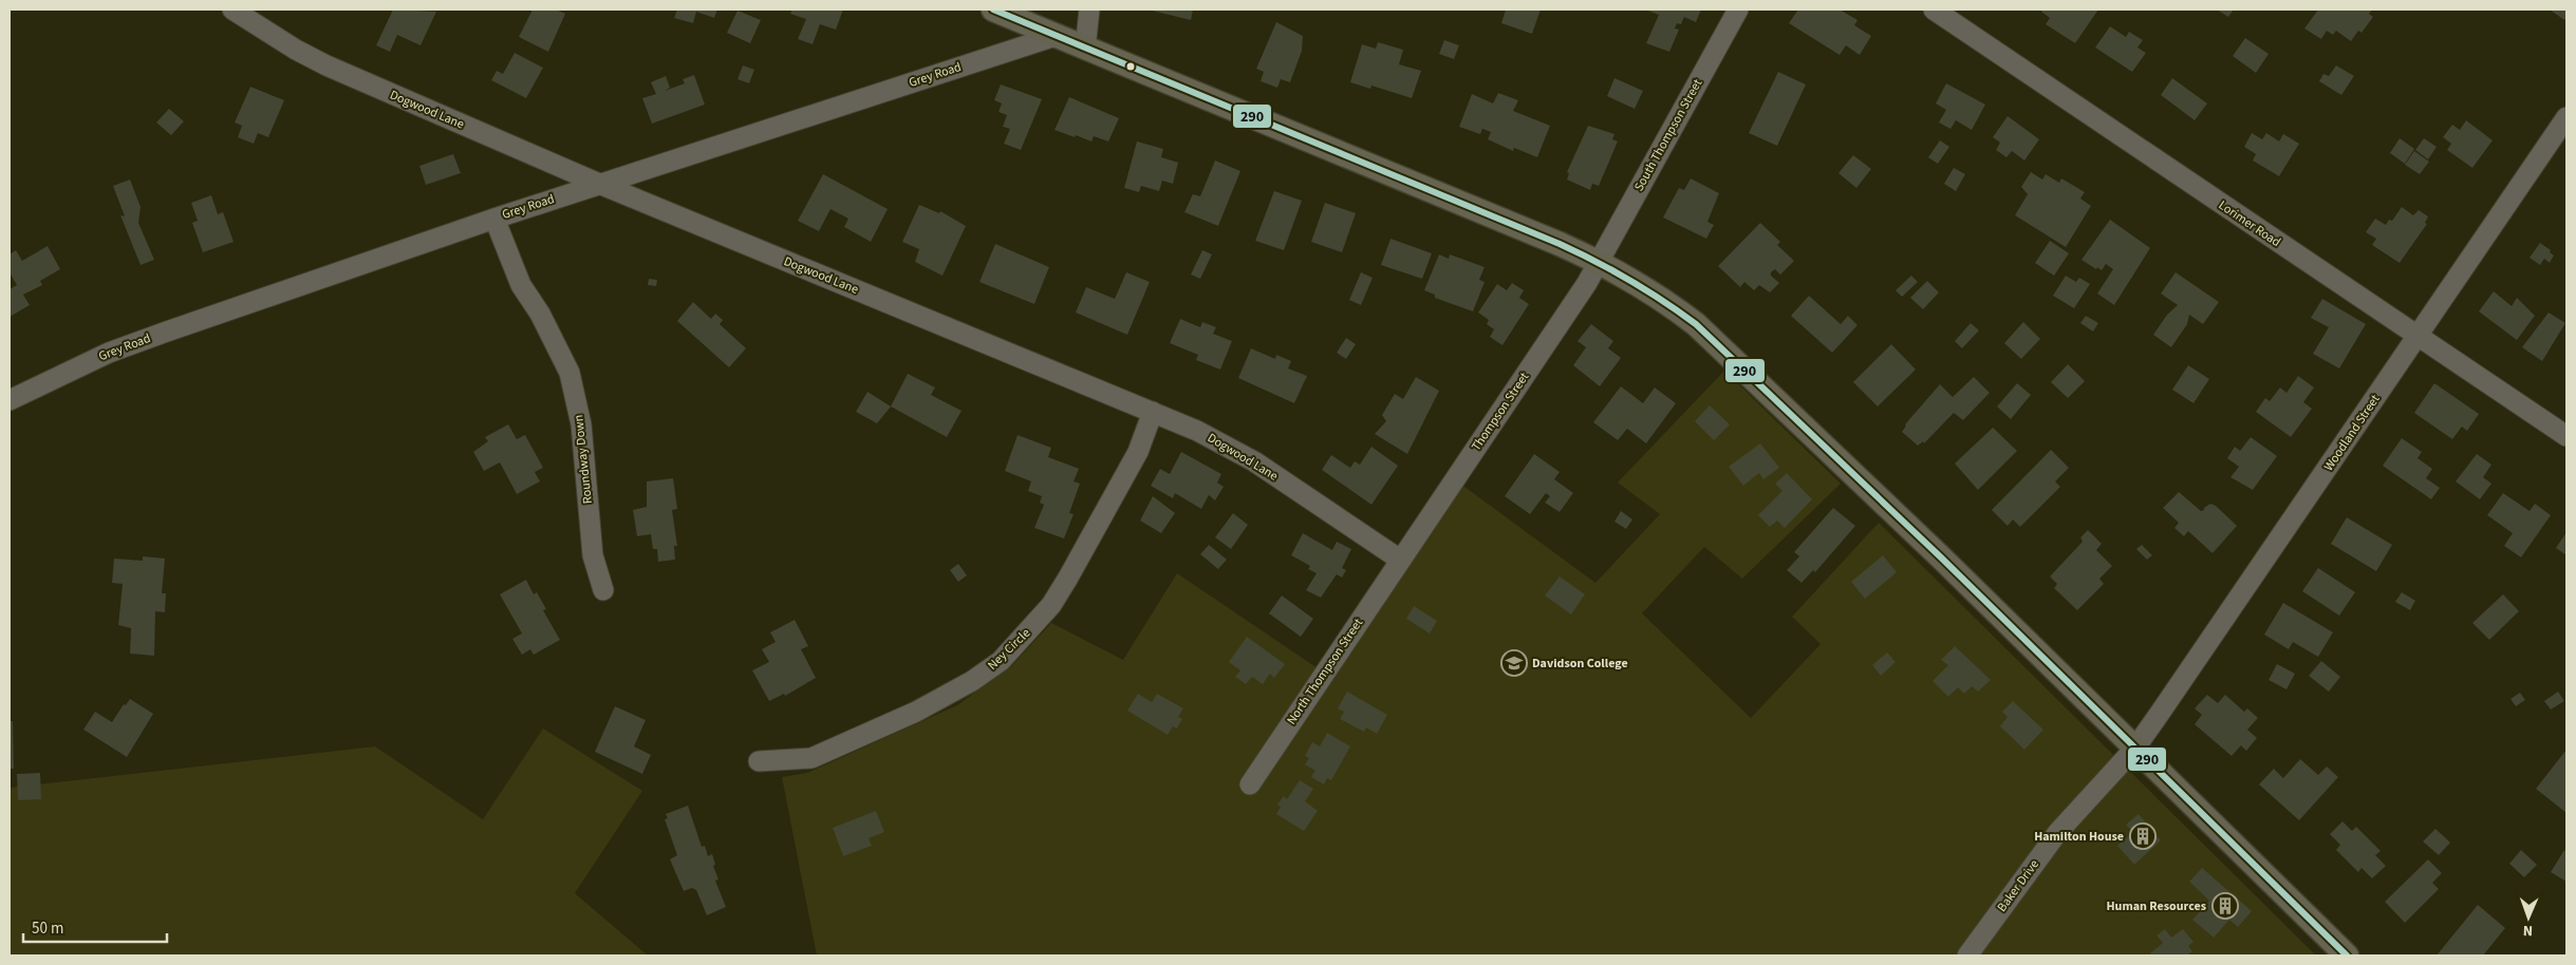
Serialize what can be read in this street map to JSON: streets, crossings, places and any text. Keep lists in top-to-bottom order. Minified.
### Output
{"streets":{"street":["Grey Road","Dogwood Lane","South Thompson Street","Lorimer Road","Thompson Street","Woodland Street","Roundway Down","Ney Circle","North Thompson Street","Baker Drive"]},"crossings":[["Grey Road","Dogwood Lane"],["Grey Road","Roundway Down"],["Dogwood Lane","Thompson Street"],["Dogwood Lane","Ney Circle"],["Dogwood Lane","North Thompson Street"],["South Thompson Street","Thompson Street"],["Lorimer Road","Woodland Street"],["Thompson Street","North Thompson Street"],["Woodland Street","Baker Drive"]],"places":{"school or university":["Davidson College"],"building":["Hamilton House","Human Resources"]},"lines":["transit line 290"],"scale_bar":"50 m","north":"bottom"}
